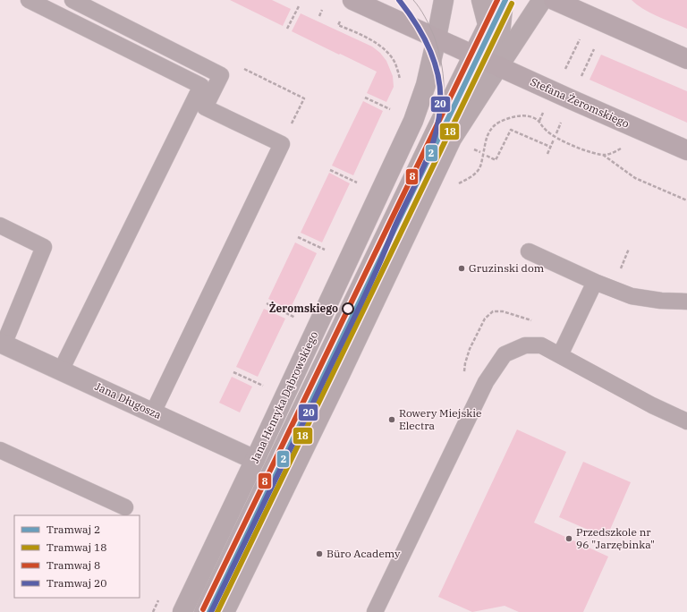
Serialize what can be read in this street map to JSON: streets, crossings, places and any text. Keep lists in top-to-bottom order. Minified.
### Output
{"streets":{"main road":["Stefana Żeromskiego"],"street":["Jana Henryka Dąbrowskiego","Jana Długosza"]},"crossings":[["Stefana Żeromskiego","Jana Henryka Dąbrowskiego"],["Jana Henryka Dąbrowskiego","Jana Długosza"]],"places":["Gruzinski dom","Żeromskiego","Rowery Miejskie Electra","Przedszkole nr 96 \"Jarzębinka\"","Büro Academy"],"lines":["tram line 2","tram line 8","tram line 20","tram line 18"],"legend":["Tramwaj 2","Tramwaj 18","Tramwaj 8","Tramwaj 20"]}
